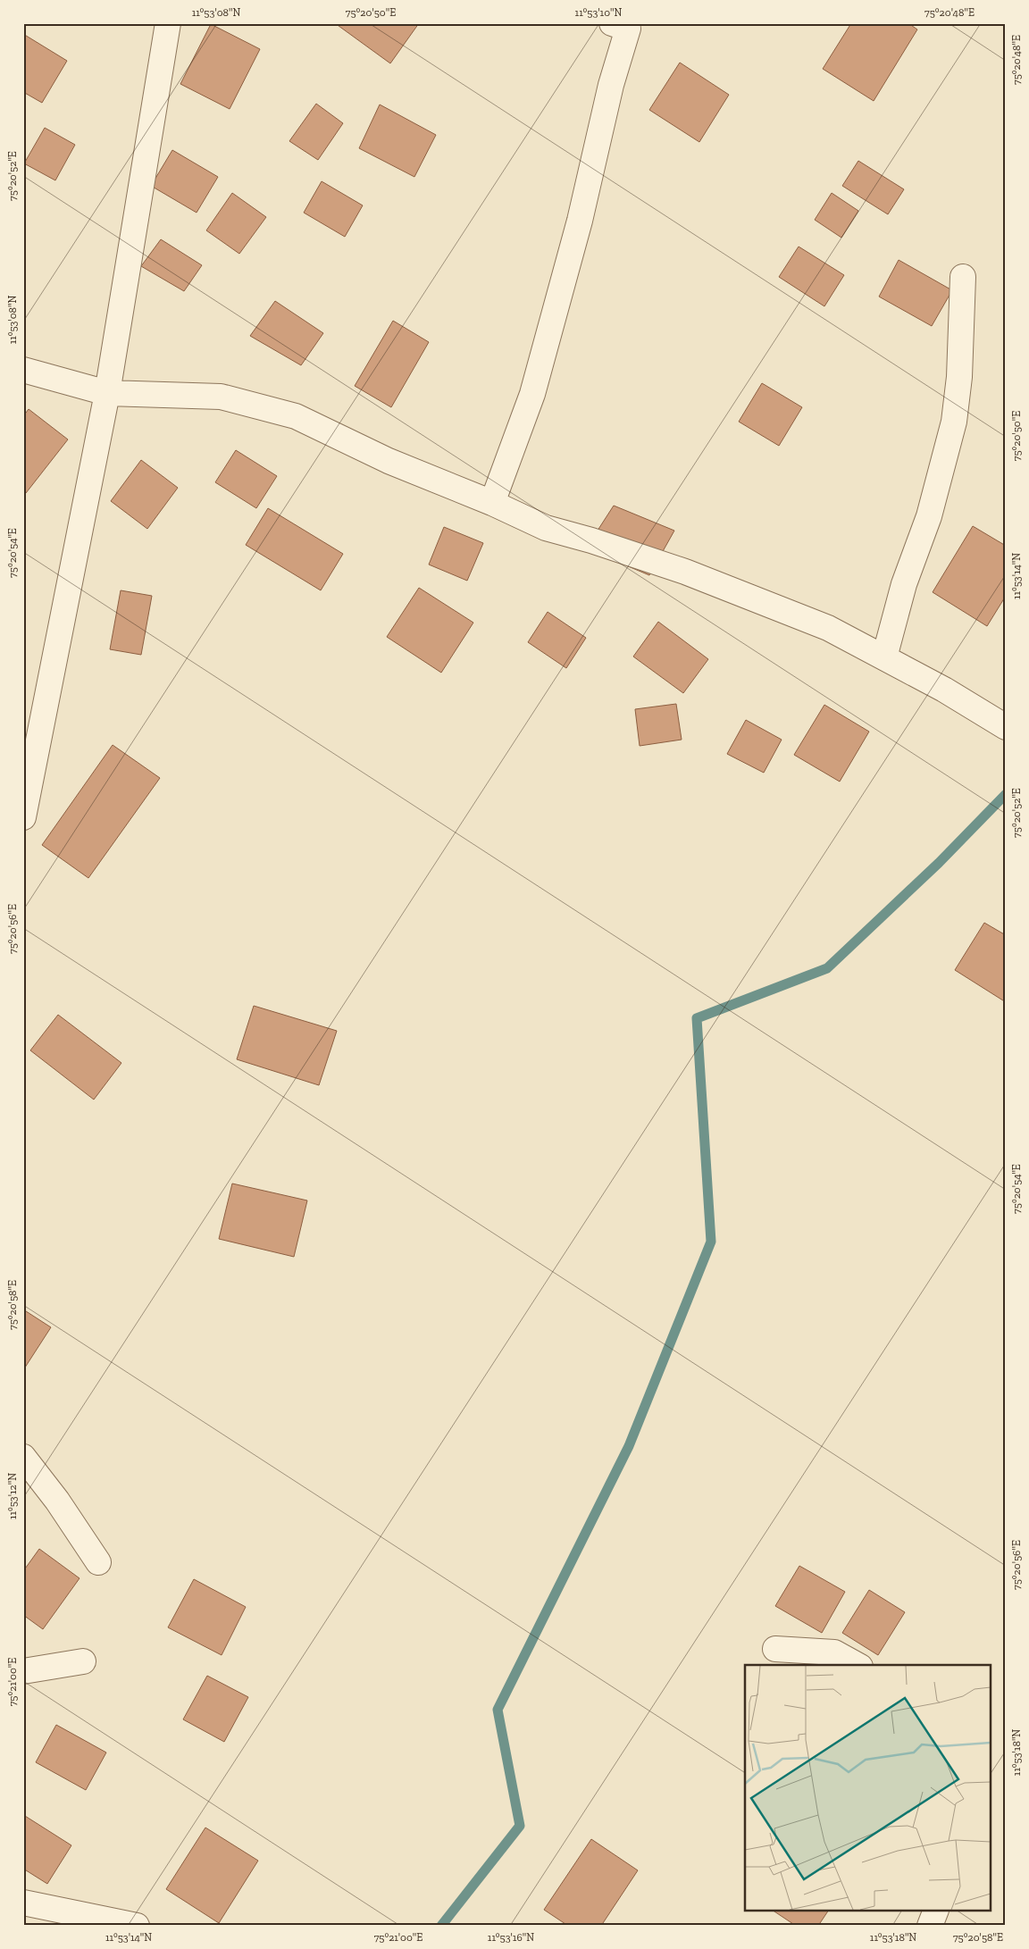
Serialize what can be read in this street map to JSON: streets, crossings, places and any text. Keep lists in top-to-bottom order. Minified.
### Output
{"coordinates":["11°53'08\"N","75°20'50\"E","11°53'10\"N","75°20'48\"E","75°20'52\"E","75°20'54\"E","11°53'14\"N","75°20'56\"E","75°20'58\"E","11°53'12\"N","75°21'00\"E","11°53'18\"N","11°53'16\"N"]}
